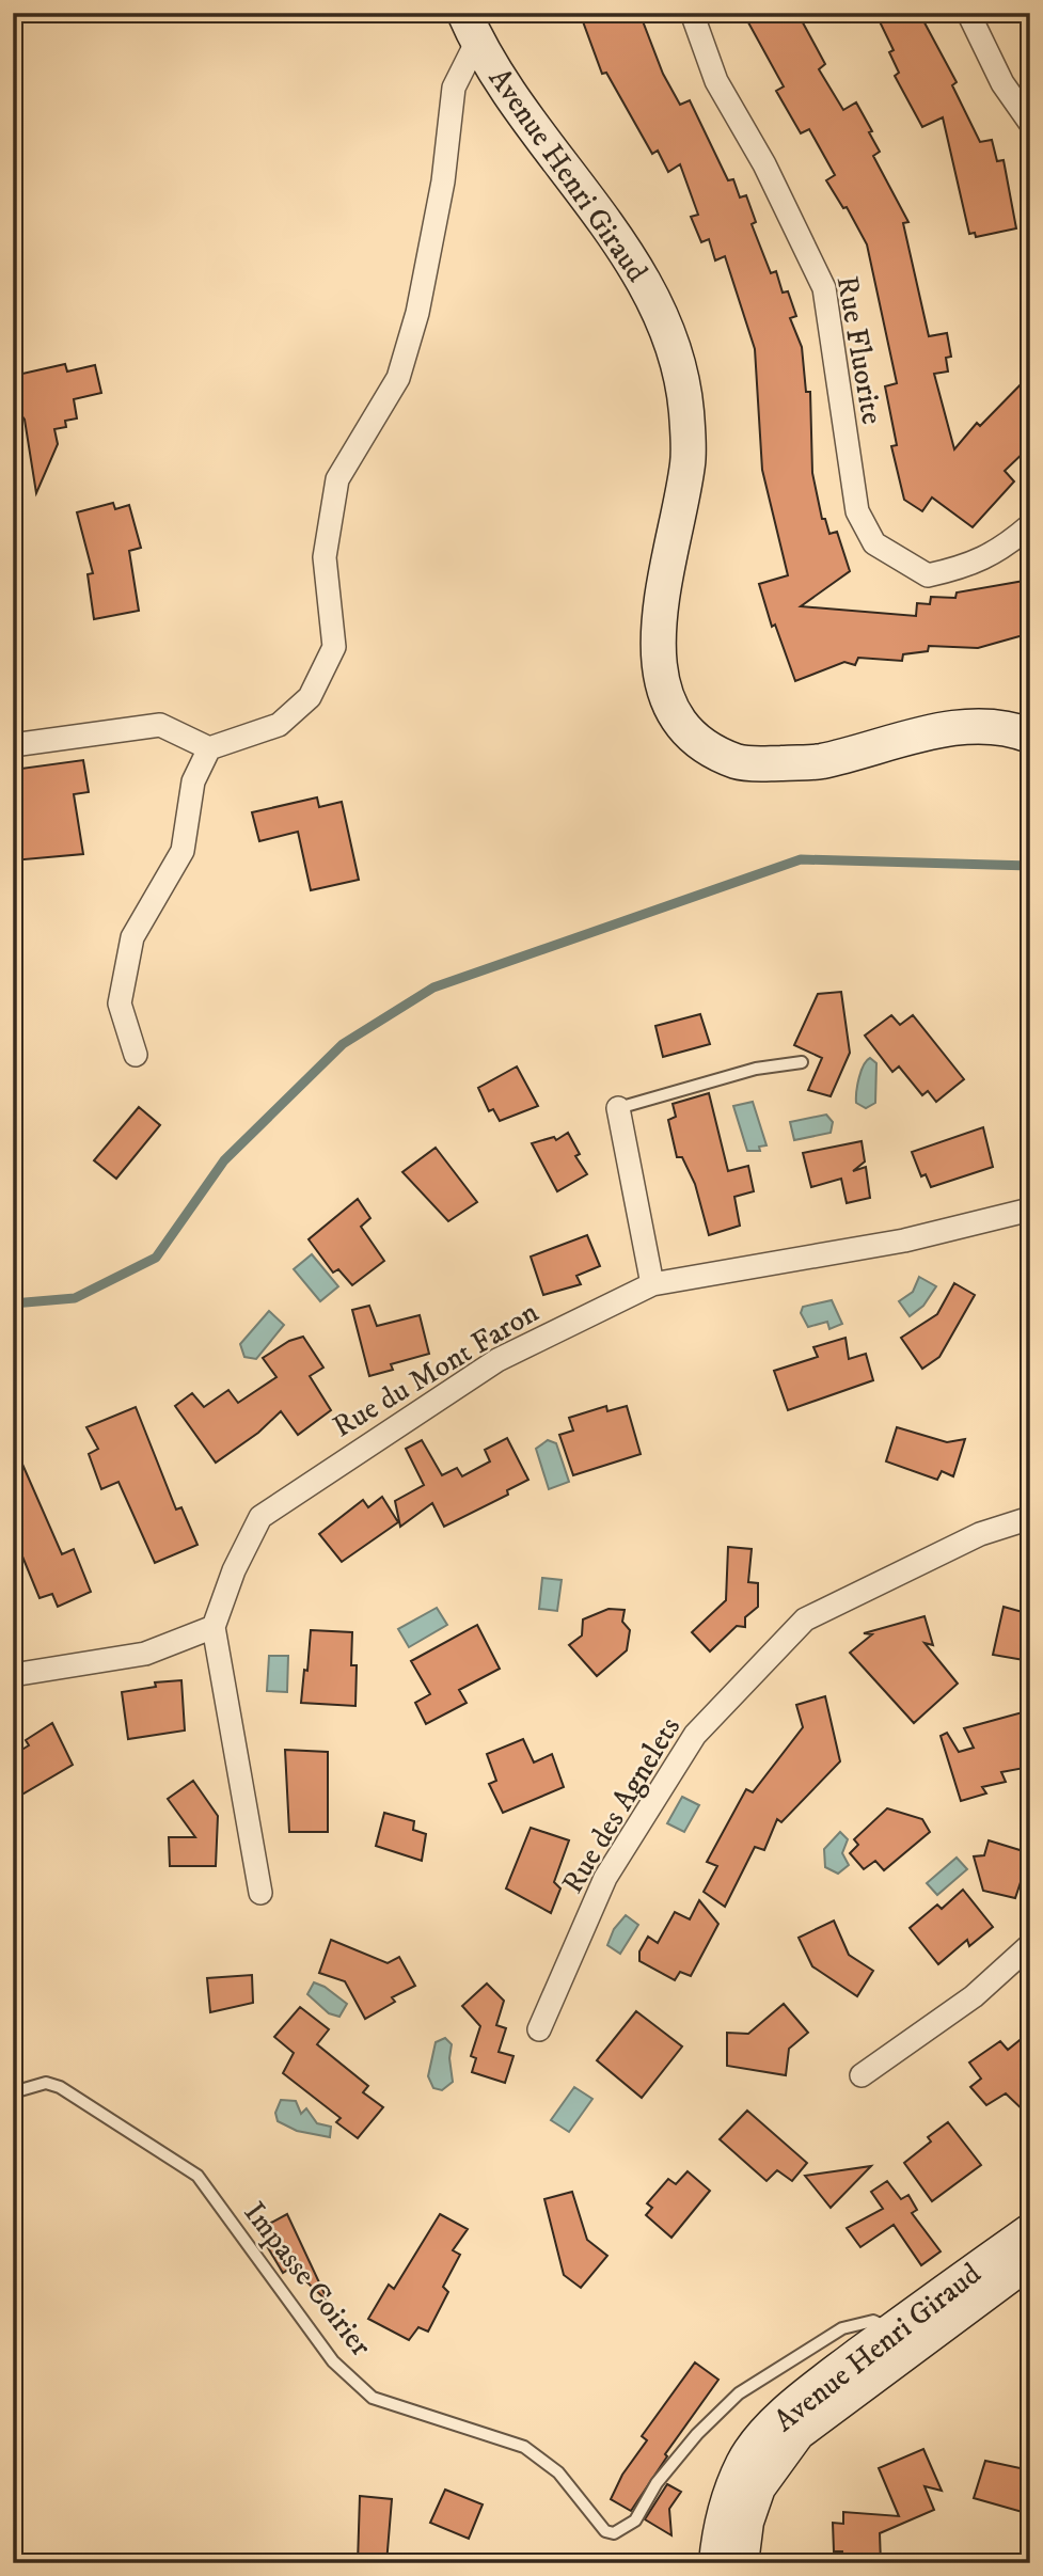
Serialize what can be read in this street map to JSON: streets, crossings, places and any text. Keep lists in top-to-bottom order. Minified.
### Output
{"streets":{"street":["Avenue Henri Giraud","Rue Fluorite","Rue du Mont Faron","Rue des Agnelets"],"lane":["Impasse Coirier"]},"crossings":[["Avenue Henri Giraud","Impasse Coirier"]]}
